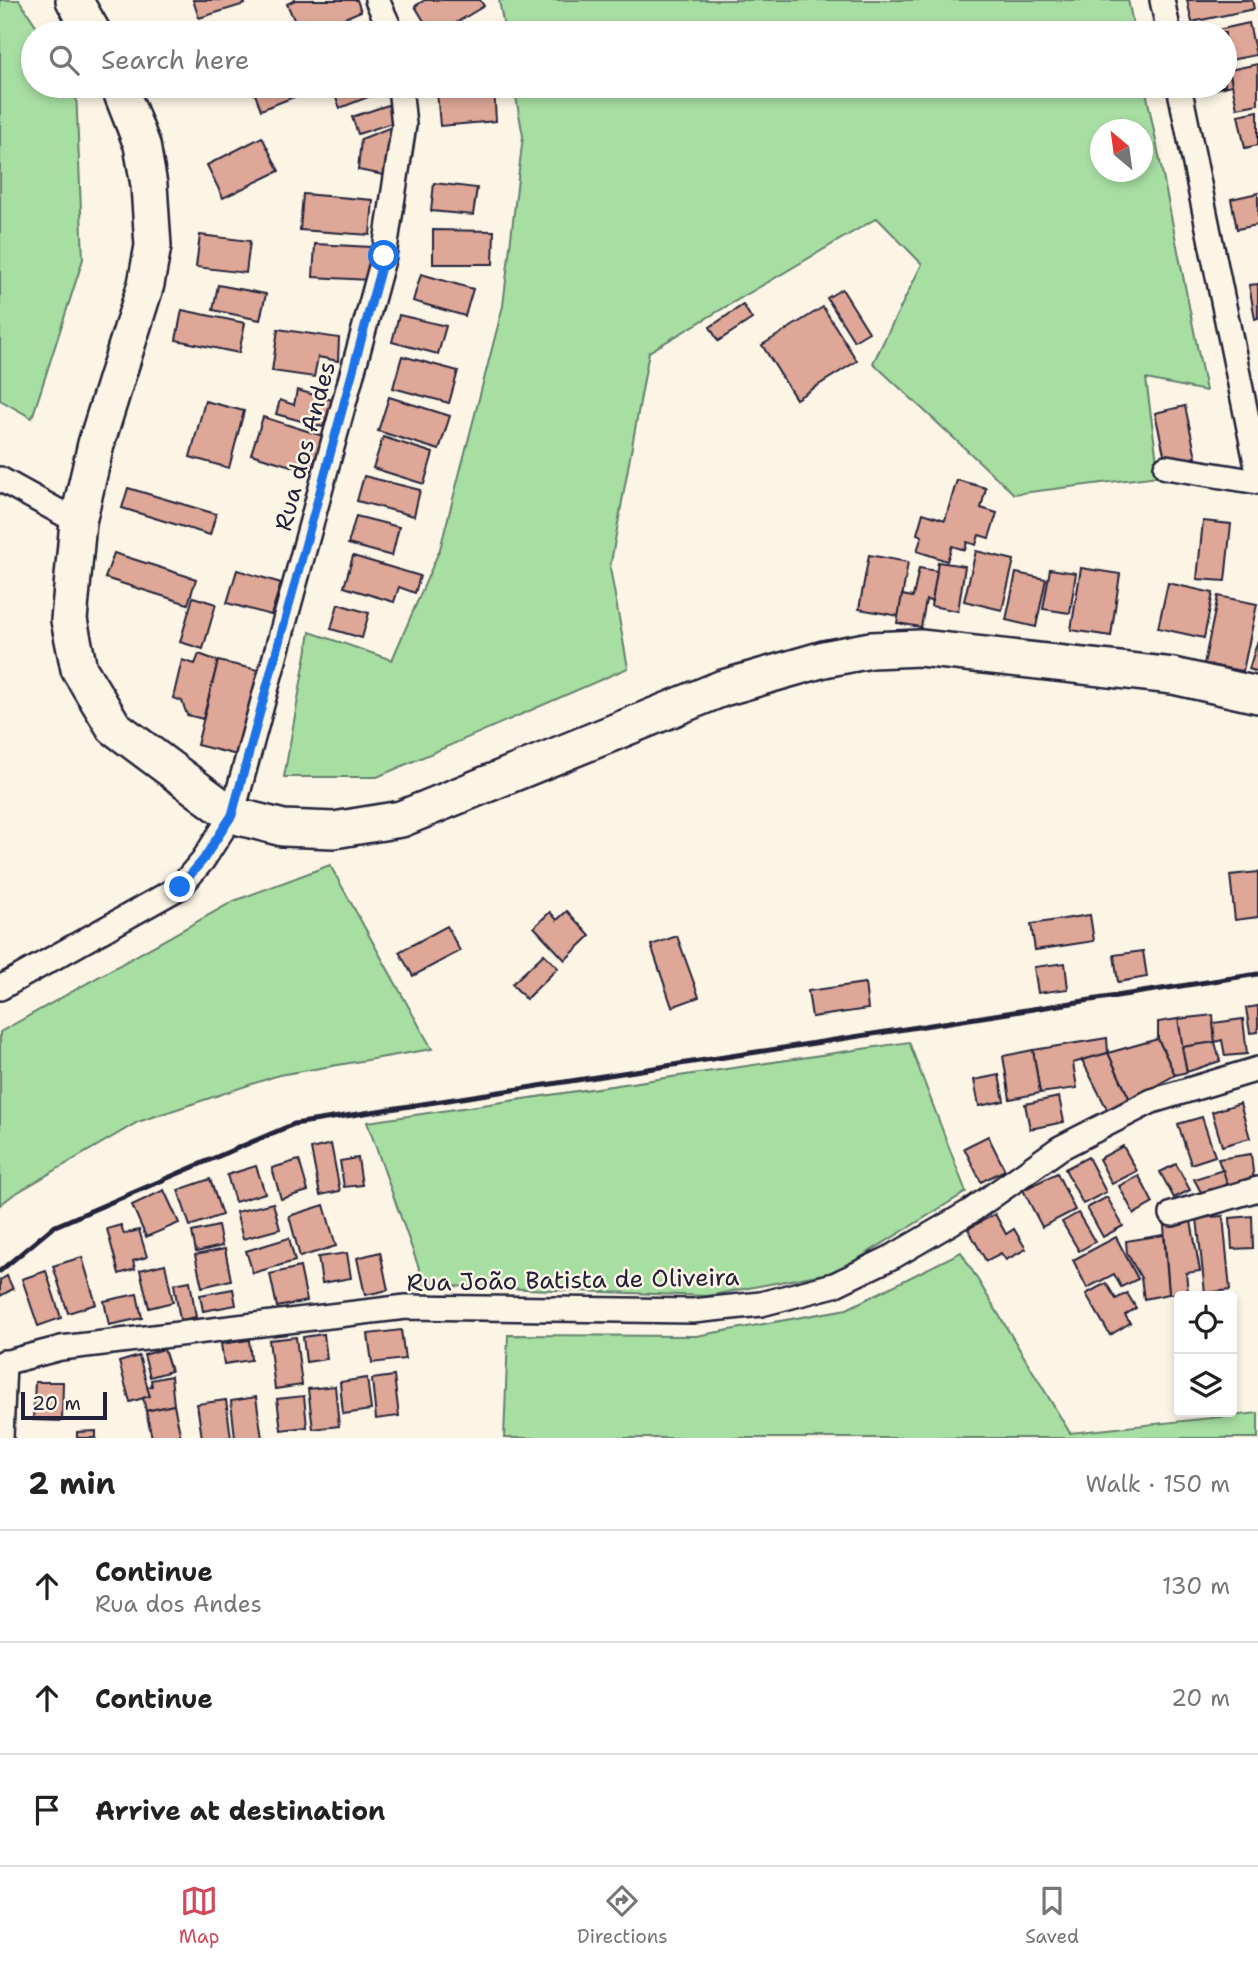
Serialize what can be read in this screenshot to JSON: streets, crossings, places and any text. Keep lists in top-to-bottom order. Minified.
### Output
{"streets":{"street":["Rua dos Andes","Rua João Batista de Oliveira"]},"scale_bar":"20 m","north":"top left","page":{"search":"Search here","scale":"20 m","heading":["2 min","Walk · 150 m"],"list":[["Continue","Rua dos Andes","130 m"],["Continue","20 m"],"Arrive at destination"],"nav":["Map","Directions","Saved"]}}
